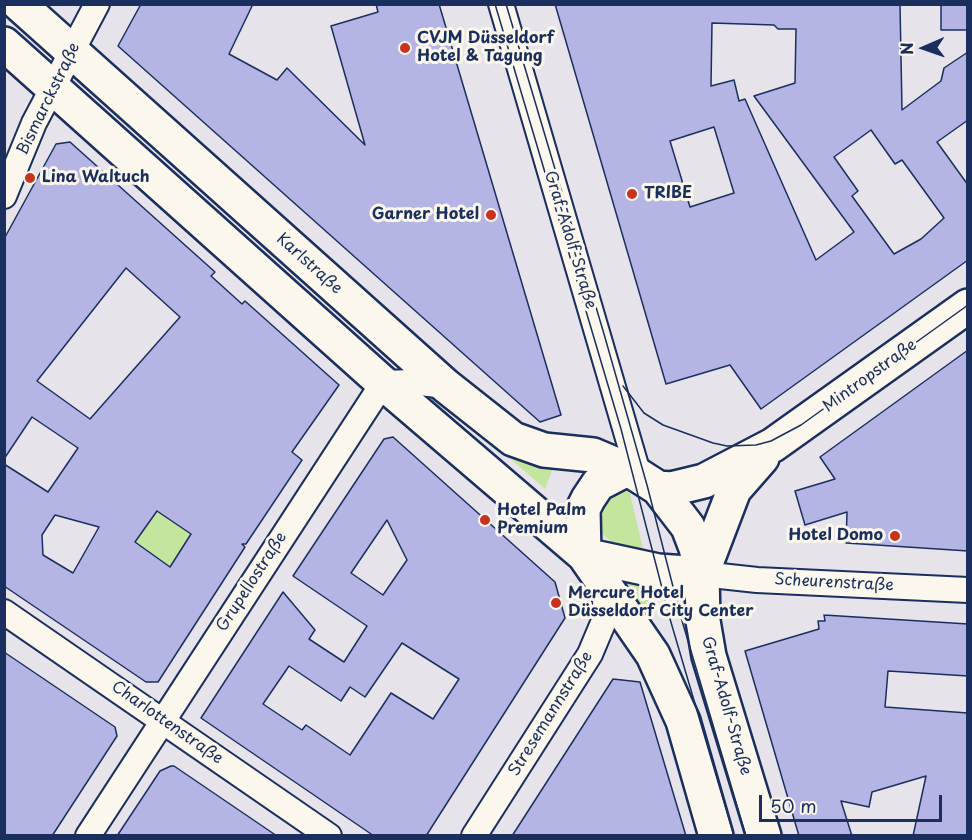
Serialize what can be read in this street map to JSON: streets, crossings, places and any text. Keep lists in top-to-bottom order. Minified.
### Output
{"streets":{"main road":["Graf-Adolf-Straße","Karlstraße","Mintropstraße"],"street":["Bismarckstraße","Grupellostraße","Scheurenstraße","Stresemannstraße","Charlottenstraße"]},"crossings":[["Bismarckstraße","Karlstraße"],["Graf-Adolf-Straße","Karlstraße"],["Graf-Adolf-Straße","Mintropstraße"],["Graf-Adolf-Straße","Scheurenstraße"],["Karlstraße","Mintropstraße"],["Grupellostraße","Charlottenstraße"]],"places":["CVJM Düsseldorf Hotel & Tagung","Lina Waltuch","TRIBE","Garner Hotel","Hotel Palm Premium","Hotel Domo","Mercure Hotel Düsseldorf City Center"],"scale_bar":"50 m","north":"left"}
